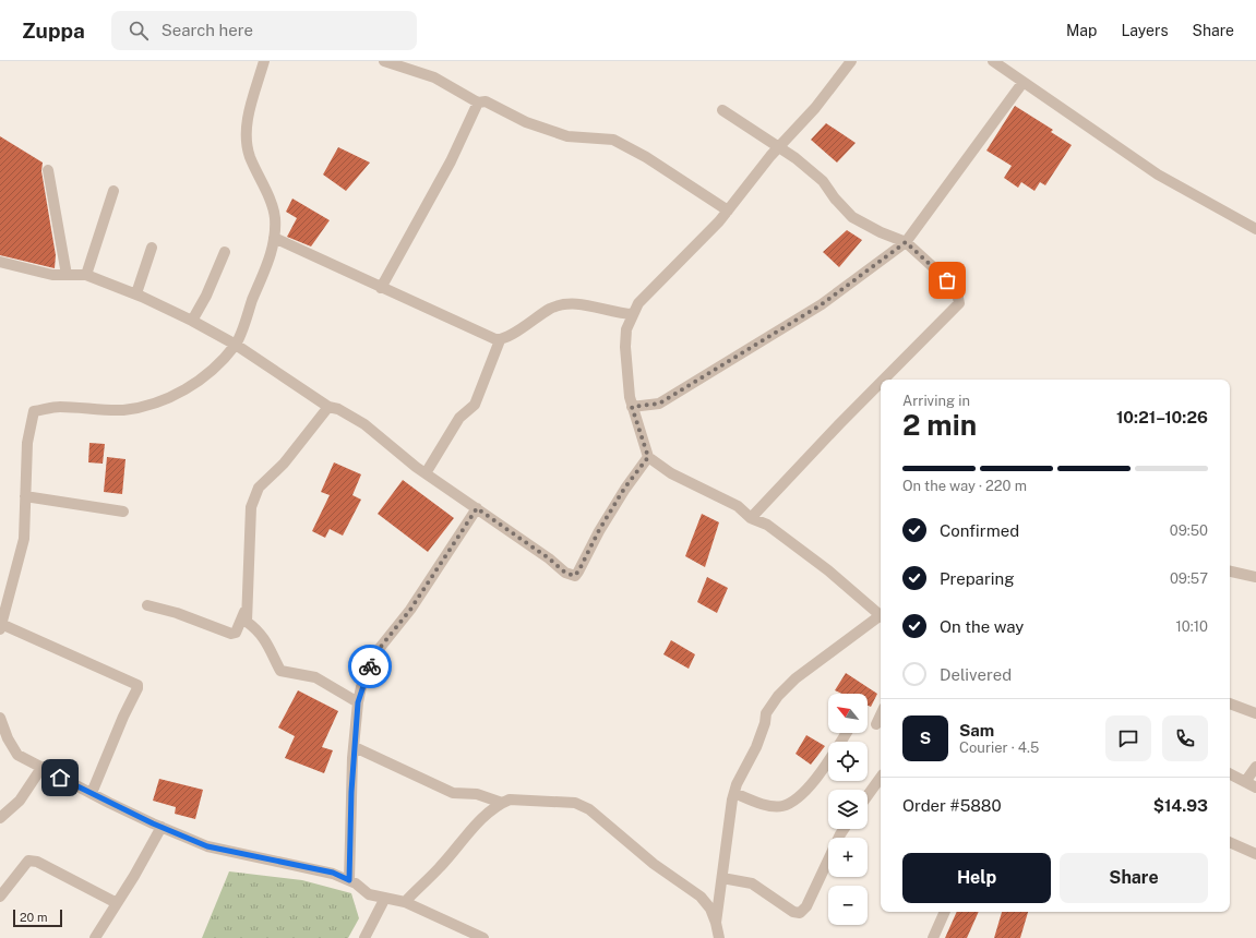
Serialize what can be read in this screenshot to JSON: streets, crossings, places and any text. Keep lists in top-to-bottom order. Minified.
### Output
{"scale_bar":"20 m","north":"top left","page":{"header":"Zuppa","search":"Search here","nav":["Map","Layers","Share"],"heading":["2 min","Arriving in","10:21–10:26"],"panel":["Sam","Courier · 4.5","Order #5880","$14.93"],"bar":"On the way · 220 m","list":[["Confirmed","09:50"],["Preparing","09:57"],["On the way","10:10"],"Delivered"],"map_buttons":["+","−"],"round":"S","buttons":["Help","Share"],"scale":"20 m"}}
